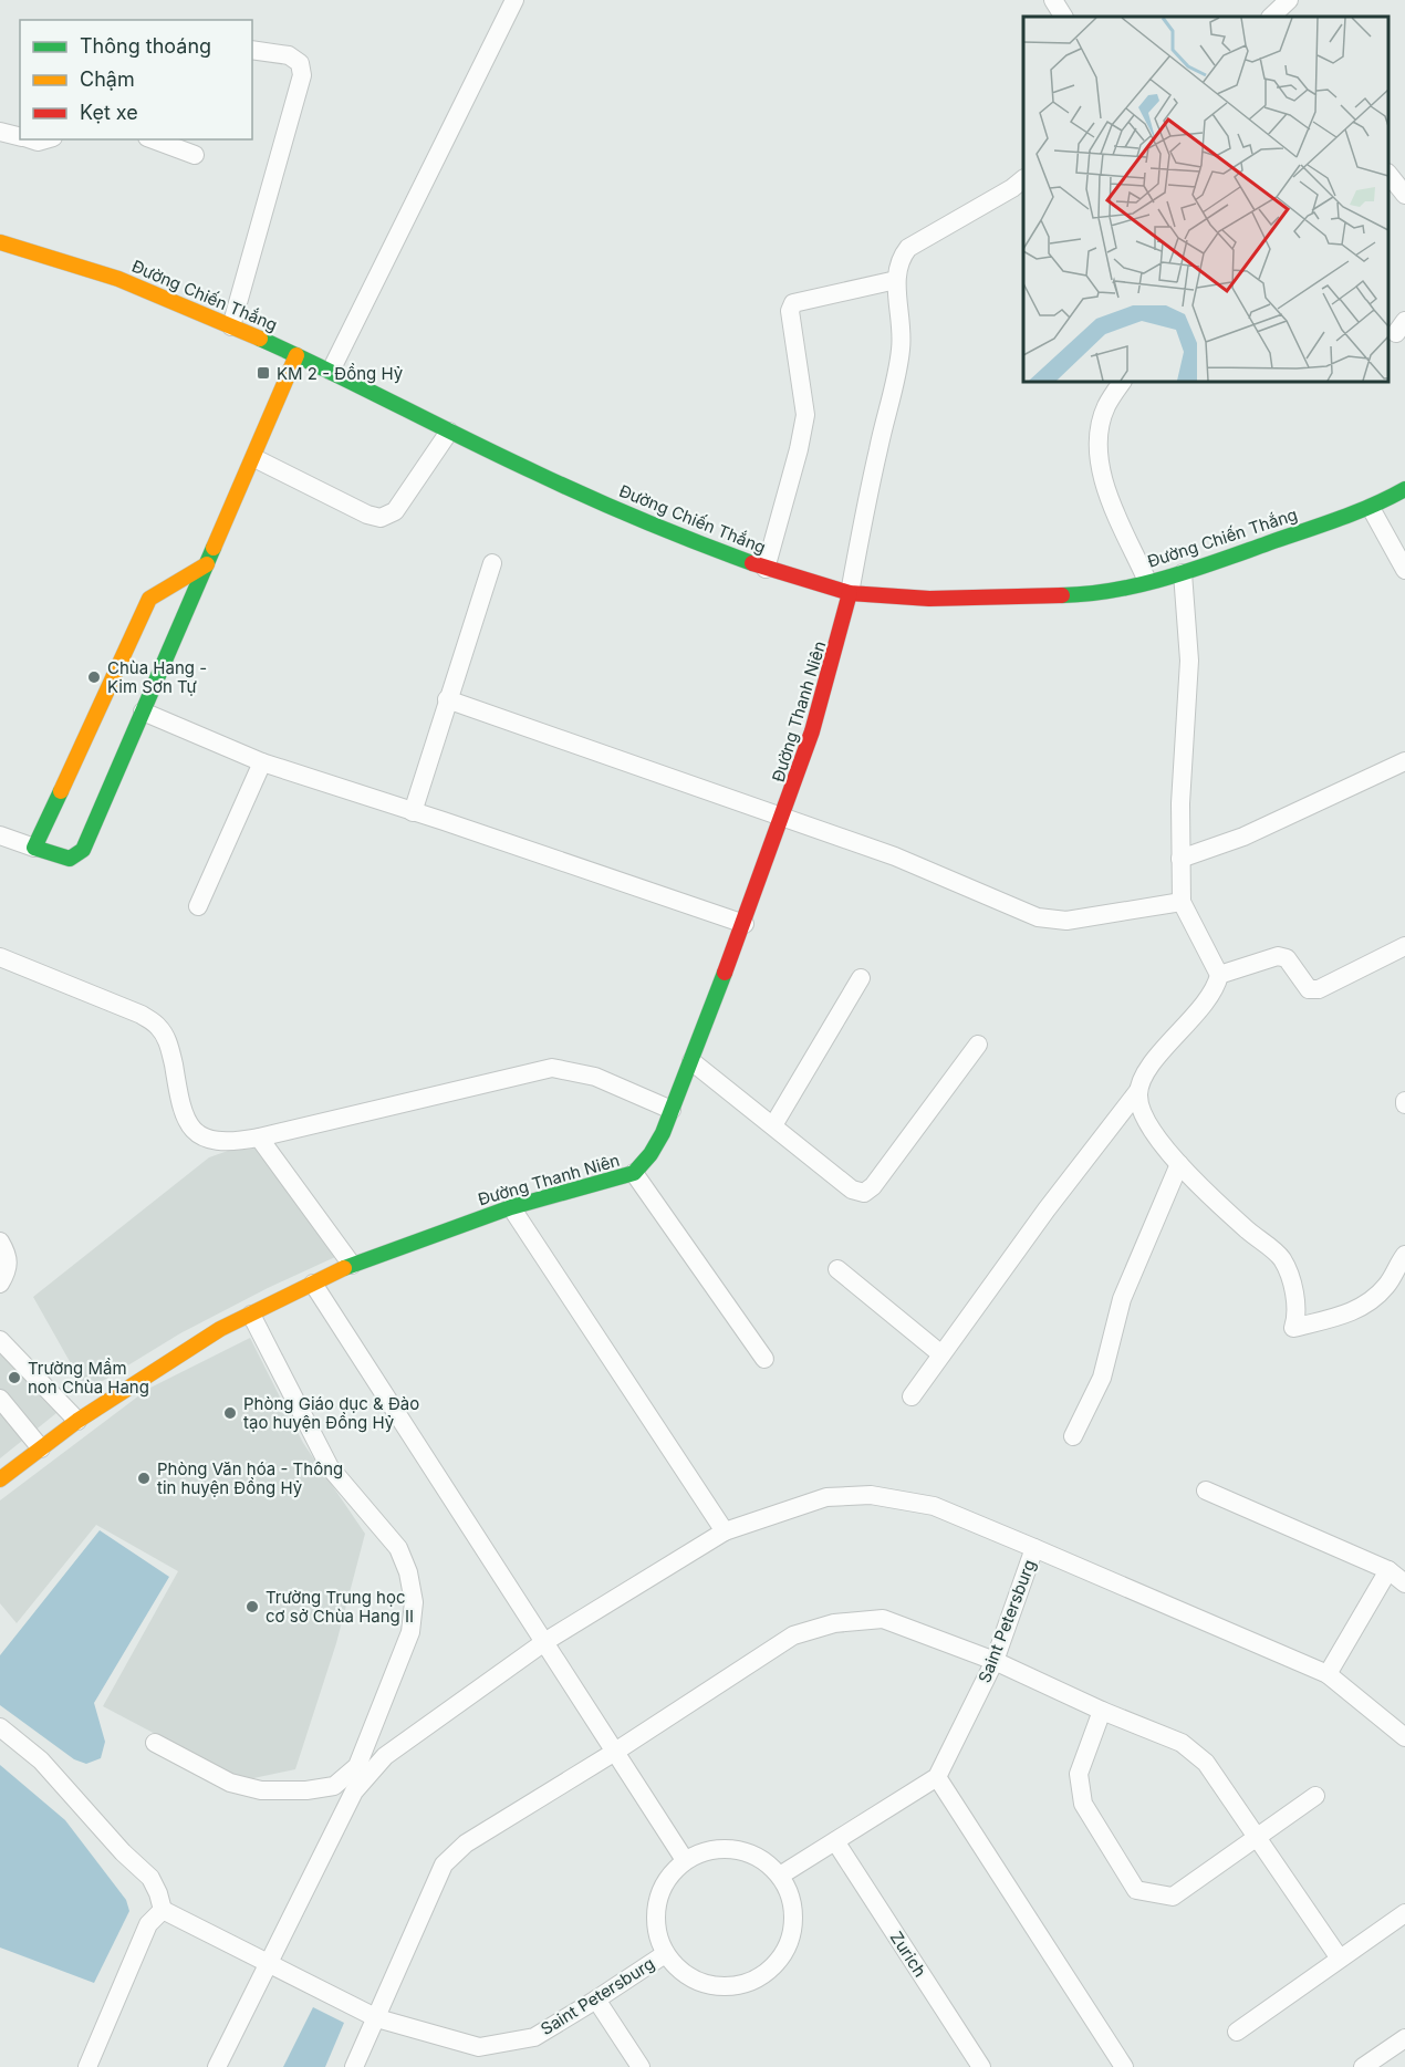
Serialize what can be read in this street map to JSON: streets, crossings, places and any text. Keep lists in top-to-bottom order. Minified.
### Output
{"streets":{"street":["Đường Chiến Thắng","Đường Thanh Niên","Saint Petersburg","Zurich"]},"crossings":[["Đường Chiến Thắng","Đường Thanh Niên"]],"places":{"transit":["KM 2 - Đồng Hỷ"],"other":["Chùa Hang - Kim Sơn Tự","Trường Mầm non Chùa Hang","Phòng Giáo dục & Đào tạo huyện Đồng Hỷ","Phòng Văn hóa - Thông tin huyện Đồng Hỷ","Trường Trung học cơ sở Chùa Hang II"]},"legend":["Thông thoáng","Chậm","Kẹt xe"]}
